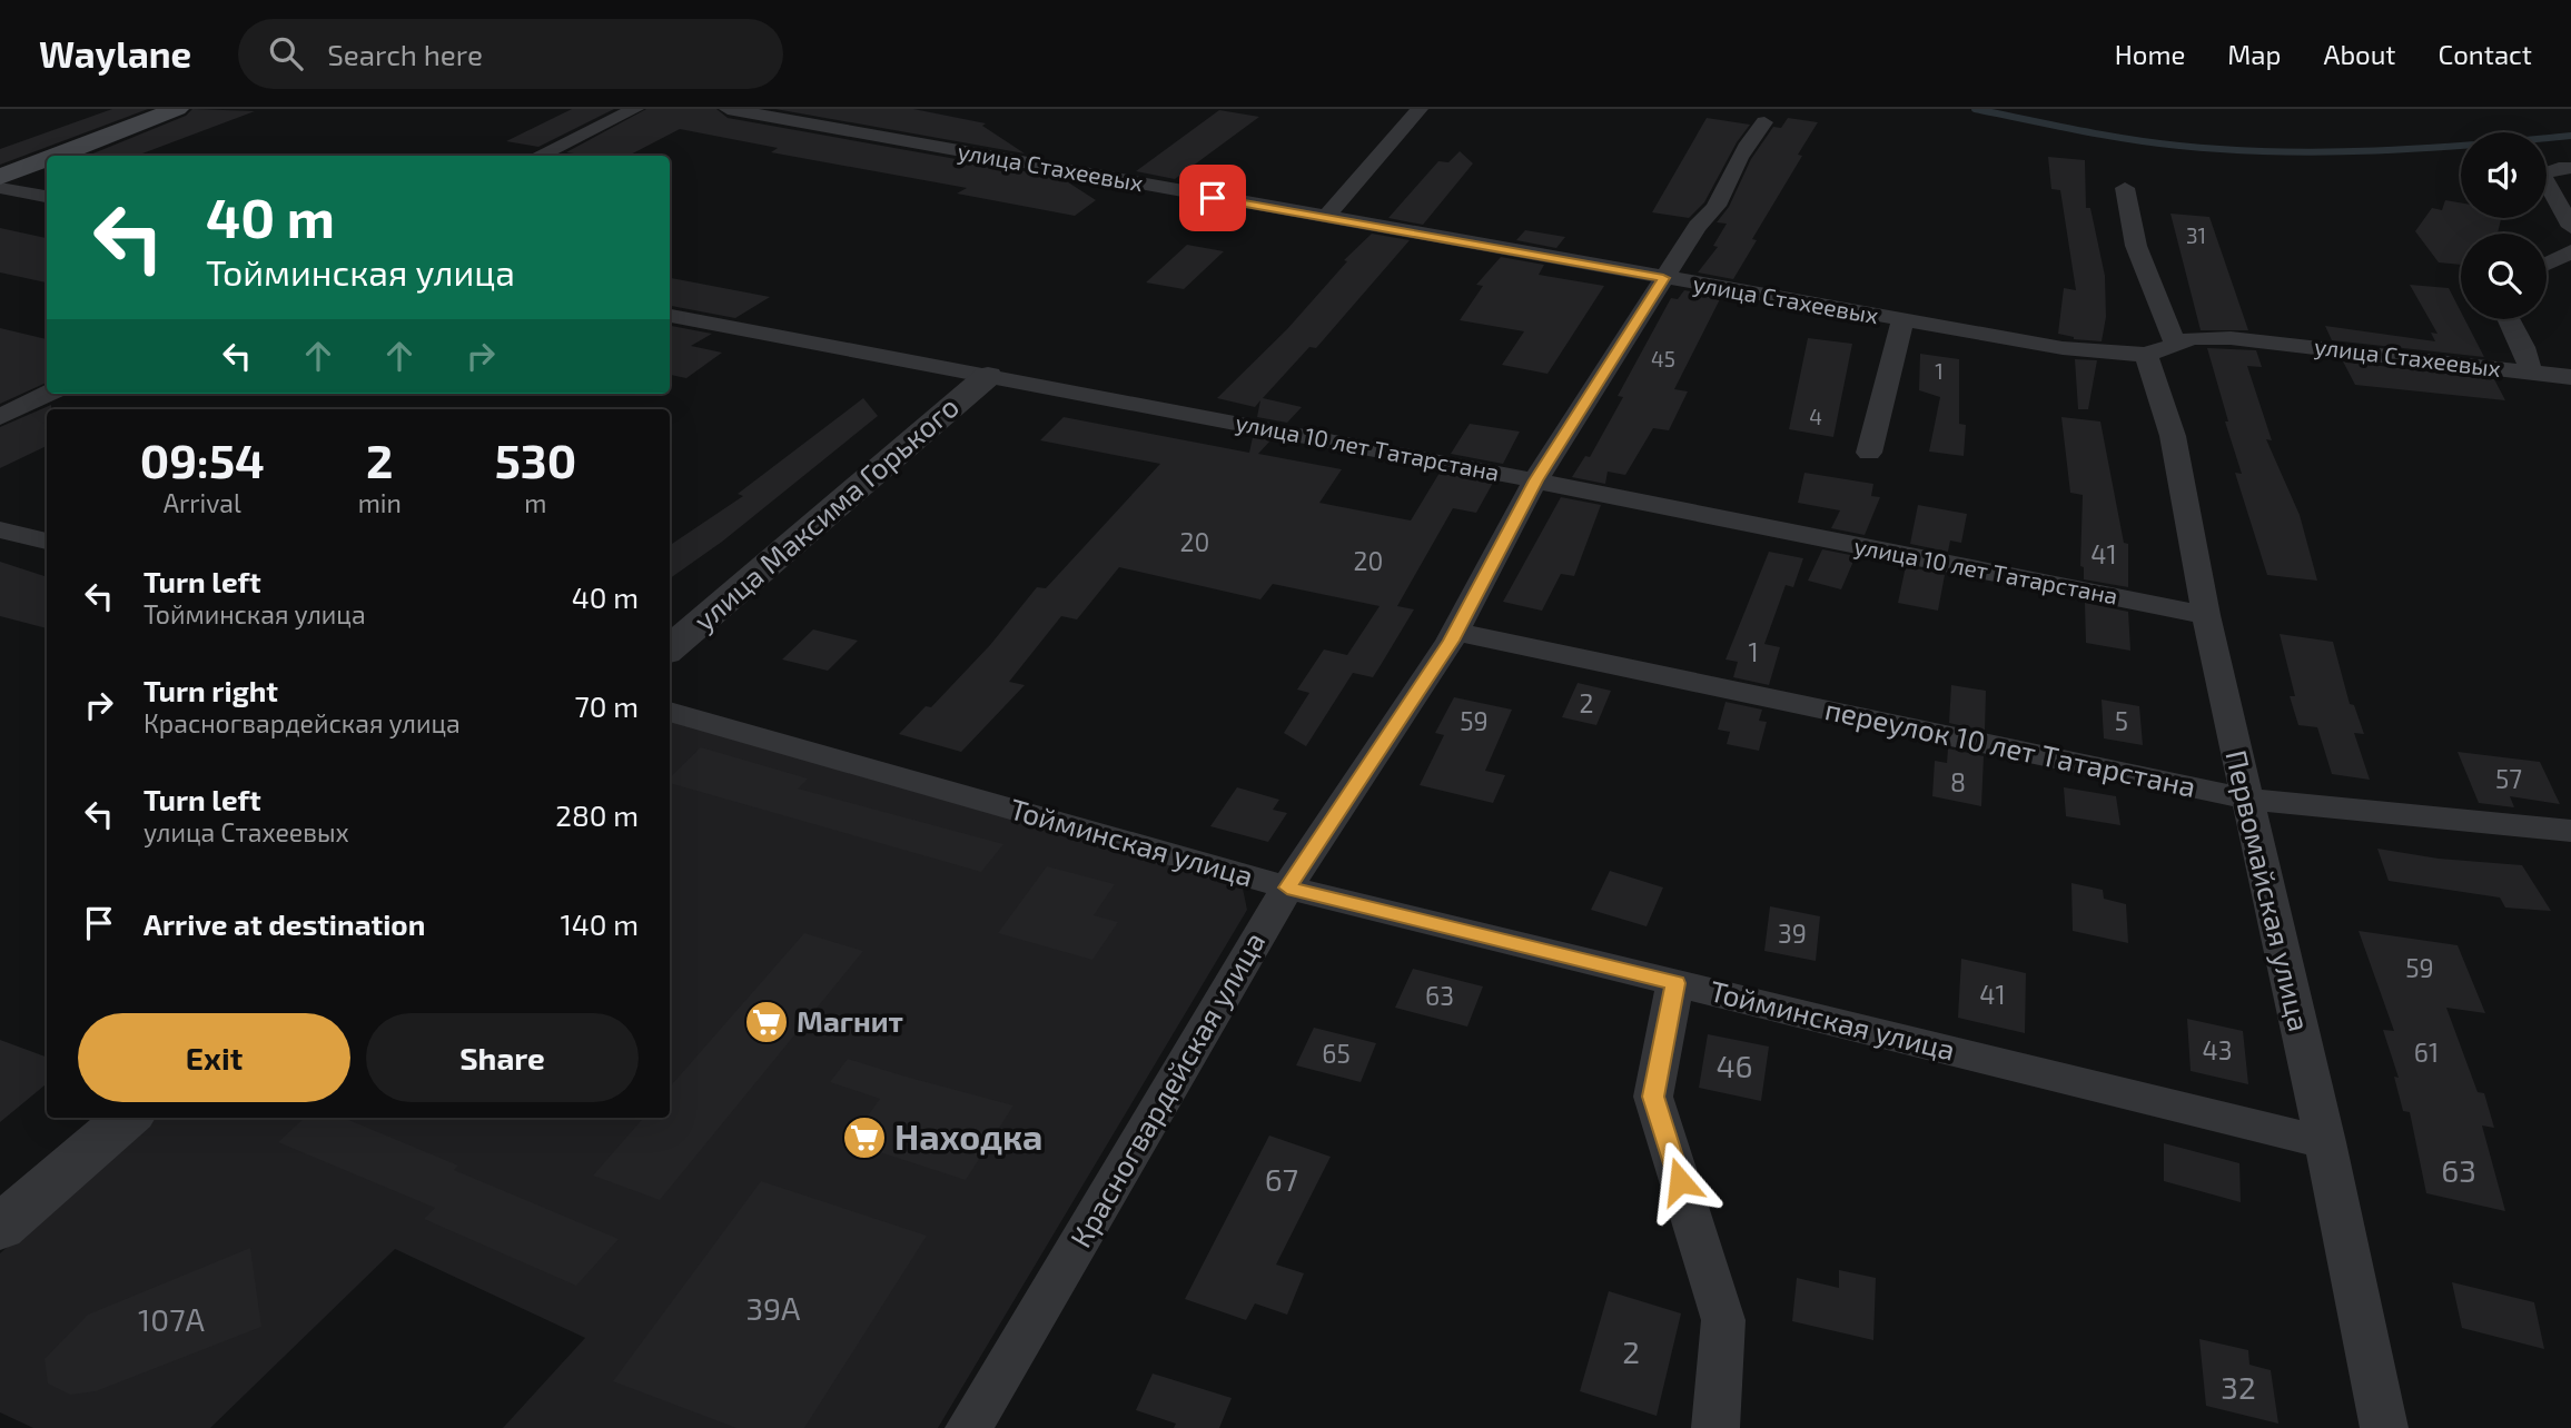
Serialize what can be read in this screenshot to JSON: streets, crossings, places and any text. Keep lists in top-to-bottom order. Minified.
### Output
{"streets":{"street":["улица Стахеевых","улица 10 лет Татарстана","улица Максима Горького","переулок 10 лет Татарстана","Тойминская улица","Первомайская улица","Красногвардейская улица"]},"crossings":[["улица Стахеевых","Первомайская улица"],["улица Стахеевых","Красногвардейская улица"],["улица 10 лет Татарстана","улица Максима Горького"],["улица 10 лет Татарстана","Первомайская улица"],["улица 10 лет Татарстана","Красногвардейская улица"],["переулок 10 лет Татарстана","Первомайская улица"],["переулок 10 лет Татарстана","Красногвардейская улица"],["Тойминская улица","Первомайская улица"],["Тойминская улица","Красногвардейская улица"]],"places":{"supermarket":["Магнит","Находка"]},"house_numbers":["31","45","1","4","20","41","20","1","2","59","5","57","8","39","59","41","63","43","61","65","46","63","67","39А","107А","2","32"],"page":{"header":"Waylane","search":"Search here","nav":["Home","Map","About","Contact"],"turn":["40 m","Тойминская улица"],"eta":["09:54","Arrival","2","min","530","m"],"list":[{"name":"Turn left","note":"Тойминская улица","value":"40 m"},{"name":"Turn right","note":"Красногвардейская улица","value":"70 m"},{"name":"Turn left","note":"улица Стахеевых","value":"280 m"},{"name":"Arrive at destination","value":"140 m"}],"buttons":["Exit","Share"]}}
